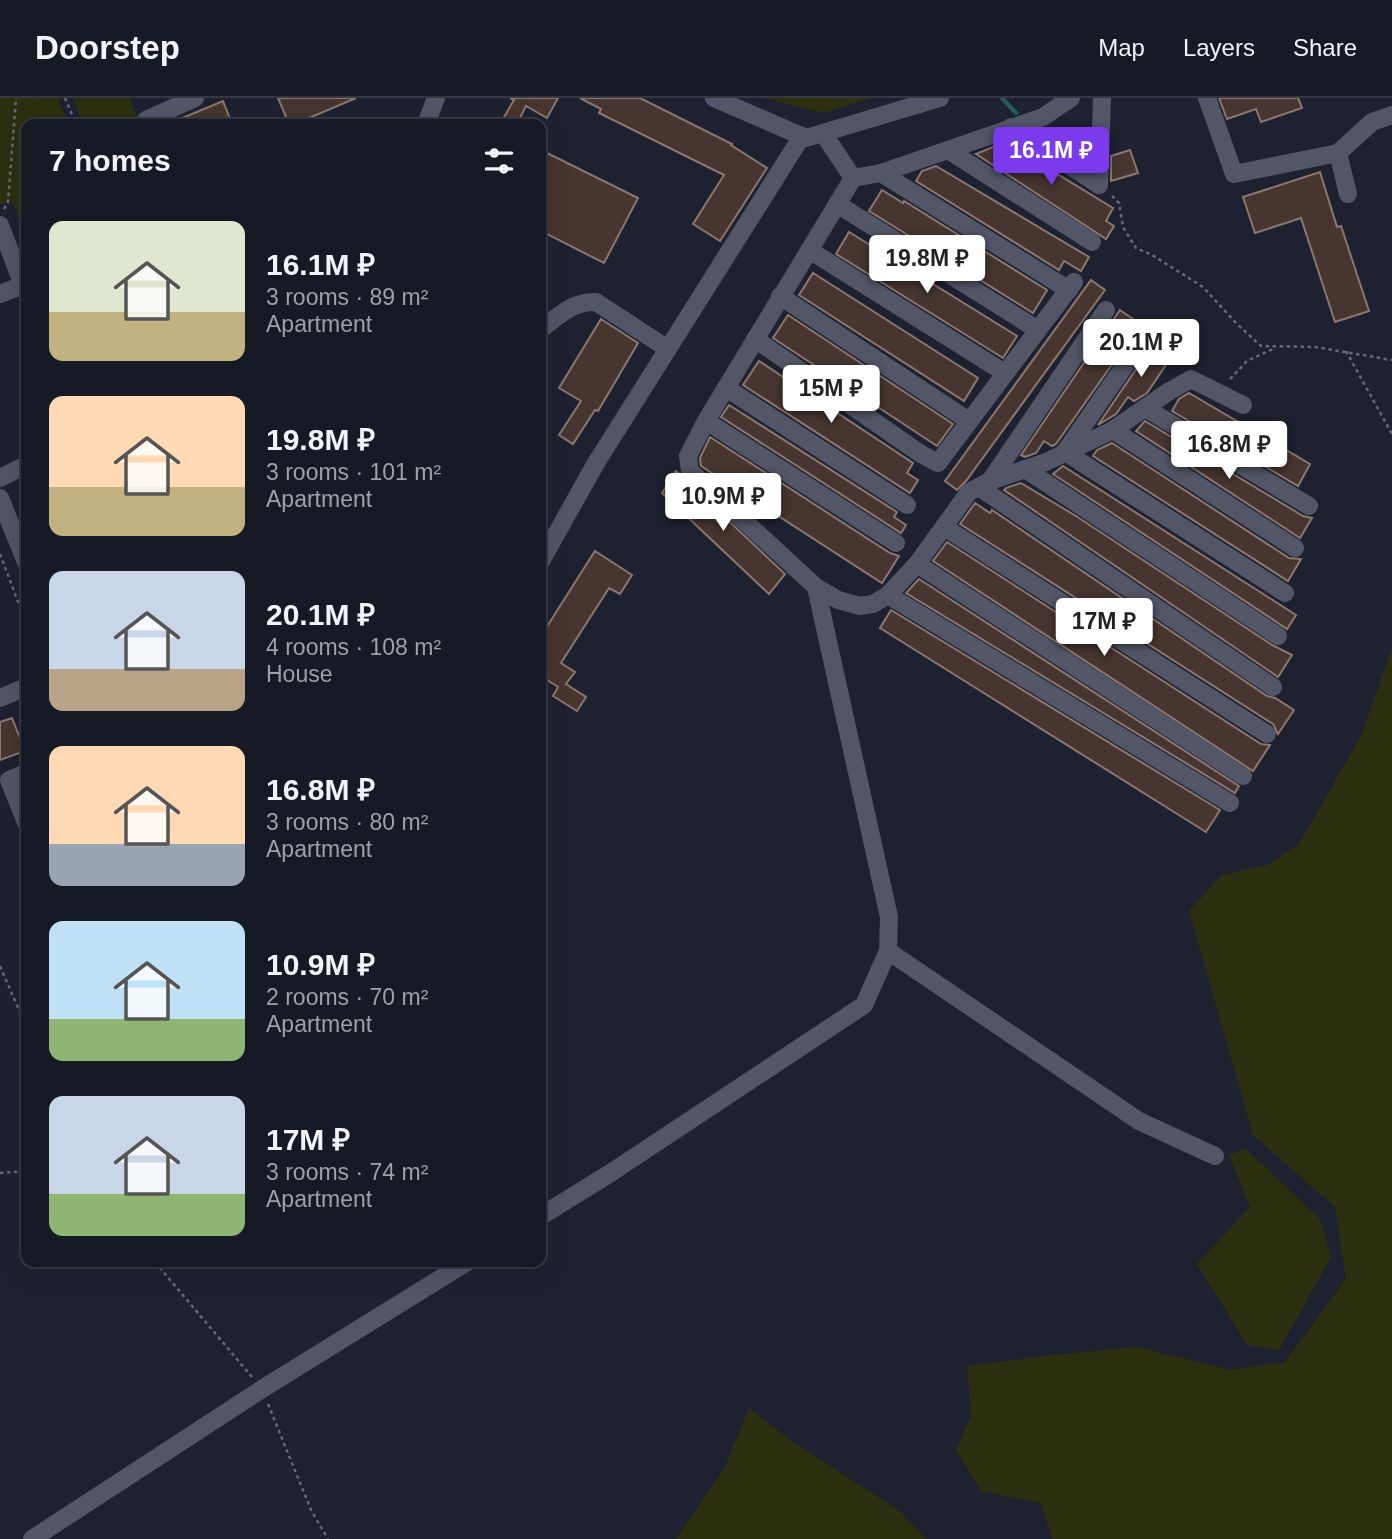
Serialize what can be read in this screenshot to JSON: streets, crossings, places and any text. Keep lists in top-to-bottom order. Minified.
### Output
{"page":{"header":"Doorstep","nav":["Map","Layers","Share"],"heading":"7 homes","price":["16.1M ₽","19.8M ₽","20.1M ₽","15M ₽","16.8M ₽","10.9M ₽","17M ₽"],"list":[{"name":"16.1M ₽","note":"3 rooms · 89 m² · Apartment"},{"name":"19.8M ₽","note":"3 rooms · 101 m² · Apartment"},{"name":"20.1M ₽","note":"4 rooms · 108 m² · House"},{"name":"16.8M ₽","note":"3 rooms · 80 m² · Apartment"},{"name":"10.9M ₽","note":"2 rooms · 70 m² · Apartment"},{"name":"17M ₽","note":"3 rooms · 74 m² · Apartment"}]}}
